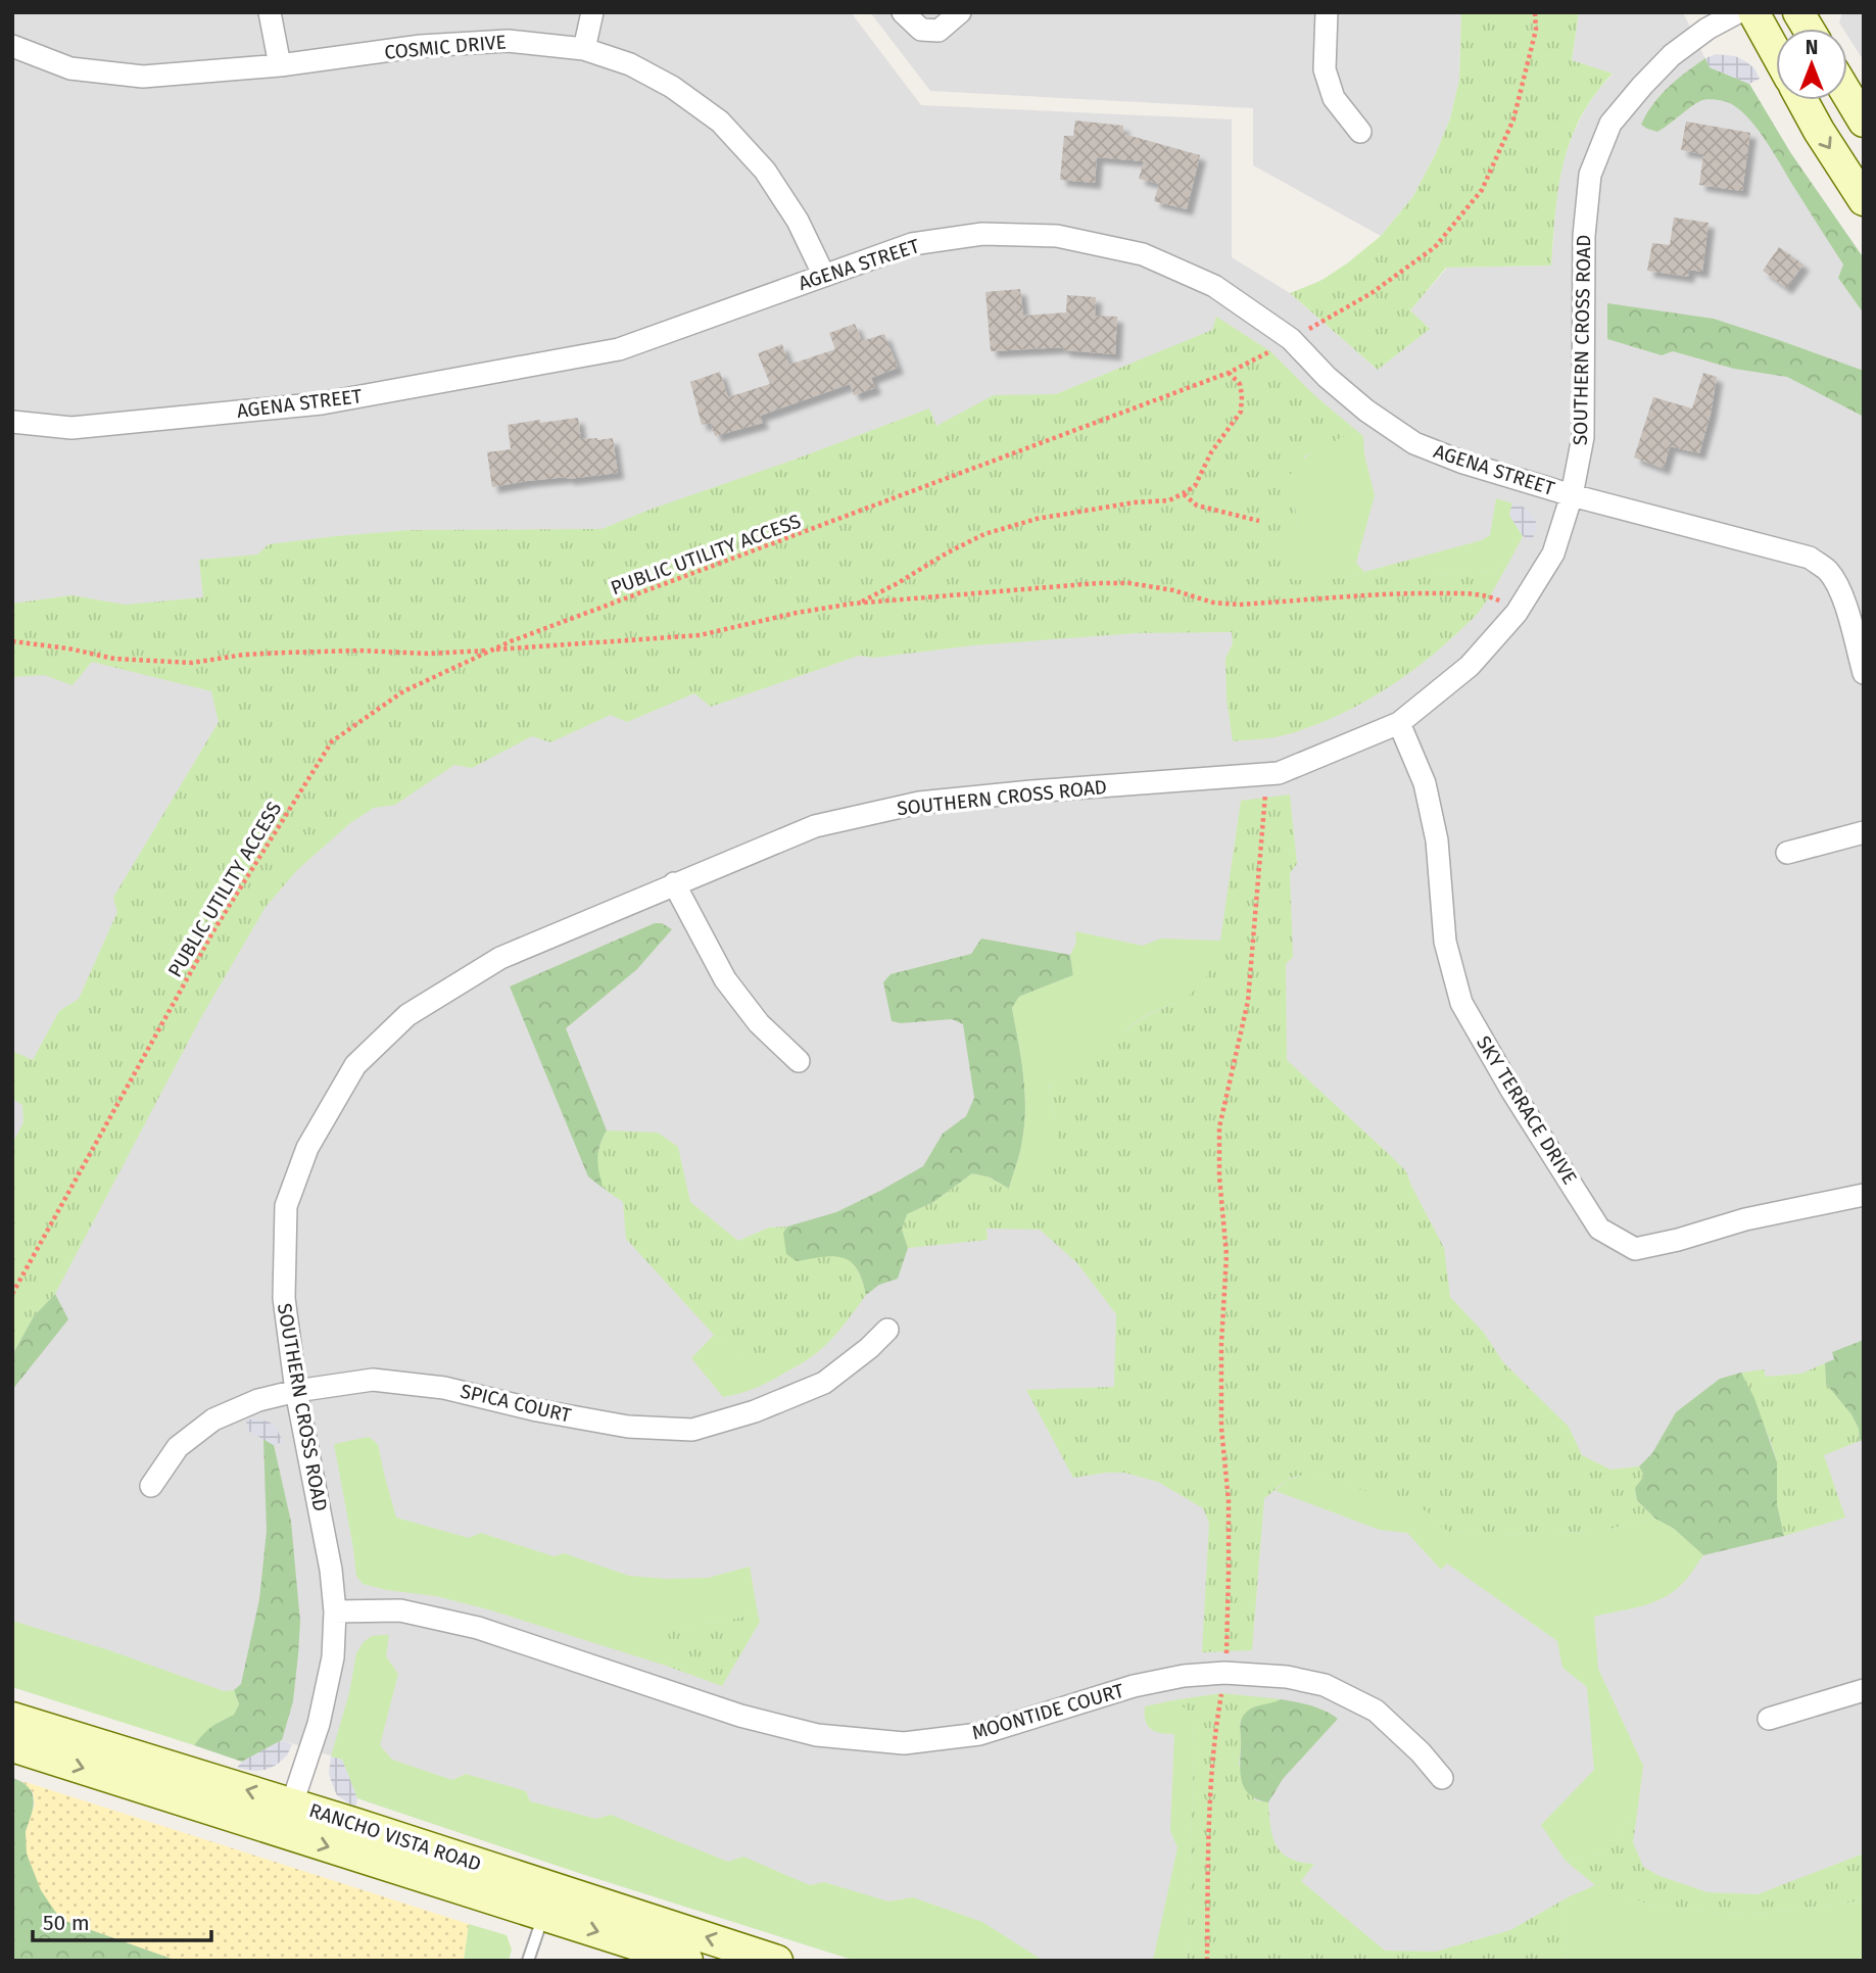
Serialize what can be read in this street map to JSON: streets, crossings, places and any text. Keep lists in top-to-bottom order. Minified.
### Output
{"streets":{"main road":["RANCHO VISTA ROAD"],"street":["COSMIC DRIVE","AGENA STREET","SOUTHERN CROSS ROAD","SKY TERRACE DRIVE","SPICA COURT","MOONTIDE COURT"],"path":["PUBLIC UTILITY ACCESS"]},"crossings":[["COSMIC DRIVE","AGENA STREET"],["AGENA STREET","SOUTHERN CROSS ROAD"],["AGENA STREET","PUBLIC UTILITY ACCESS"],["SOUTHERN CROSS ROAD","SKY TERRACE DRIVE"],["SOUTHERN CROSS ROAD","SPICA COURT"],["SOUTHERN CROSS ROAD","MOONTIDE COURT"],["SOUTHERN CROSS ROAD","RANCHO VISTA ROAD"]],"scale_bar":"50 m","north":"top"}
